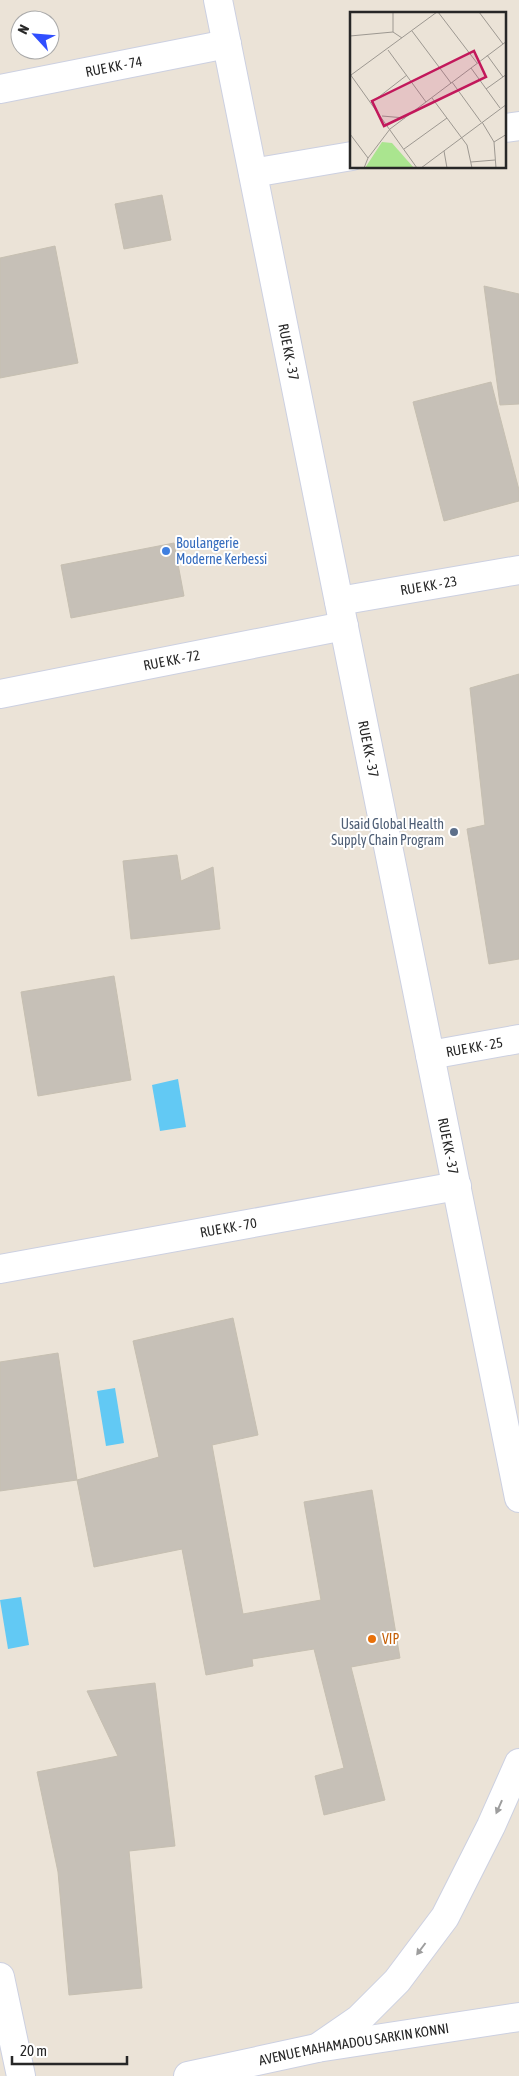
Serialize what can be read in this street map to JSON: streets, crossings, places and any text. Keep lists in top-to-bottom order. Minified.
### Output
{"streets":{"street":["RUE KK - 74","RUE KK - 37","RUE KK - 23","RUE KK - 72","RUE KK - 25","RUE KK - 70","AVENUE MAHAMADOU SARKIN KONNI"]},"crossings":[["RUE KK - 74","RUE KK - 37"],["RUE KK - 37","RUE KK - 23"],["RUE KK - 37","RUE KK - 72"],["RUE KK - 37","RUE KK - 25"],["RUE KK - 37","RUE KK - 70"],["RUE KK - 23","RUE KK - 72"]],"places":["Boulangerie Moderne Kerbessi","Usaid Global Health Supply Chain Program","VIP"],"scale_bar":"20 m","north":"top left"}
